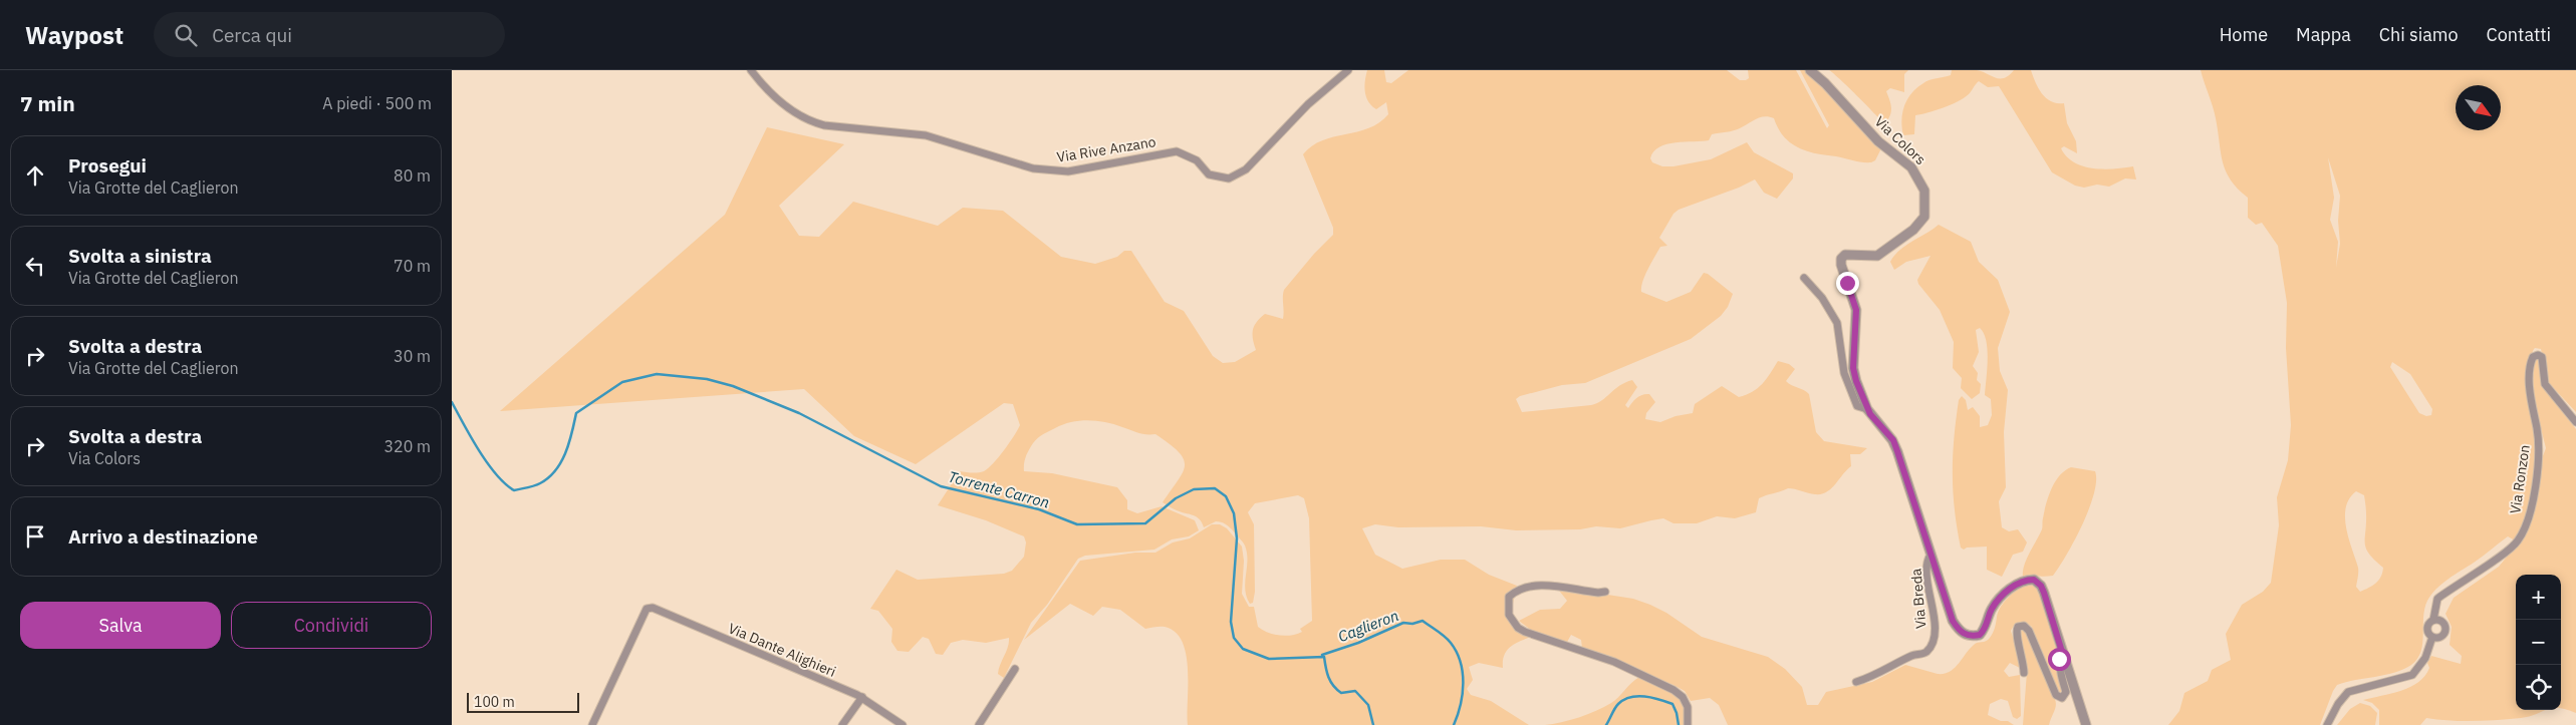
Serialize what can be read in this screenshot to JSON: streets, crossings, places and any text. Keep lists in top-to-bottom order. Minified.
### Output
{"streets":{"street":["Via Colors","Via Rive Anzano","Via Ronzon","Via Breda","Via Dante Alighieri"]},"crossings":[["Via Colors","Via Breda"]],"water":["Torrente Carron","Caglieron"],"scale_bar":"100 m","north":"bottom right","page":{"header":"Waypost","search":"Cerca qui","nav":["Home","Mappa","Chi siamo","Contatti"],"heading":["7 min","A piedi · 500 m"],"list":[["Prosegui","Via Grotte del Caglieron","80 m"],["Svolta a sinistra","Via Grotte del Caglieron","70 m"],["Svolta a destra","Via Grotte del Caglieron","30 m"],["Svolta a destra","Via Colors","320 m"],"Arrivo a destinazione"],"map_buttons":["+","−"],"buttons":["Salva","Condividi"],"scale":"100 m"}}
